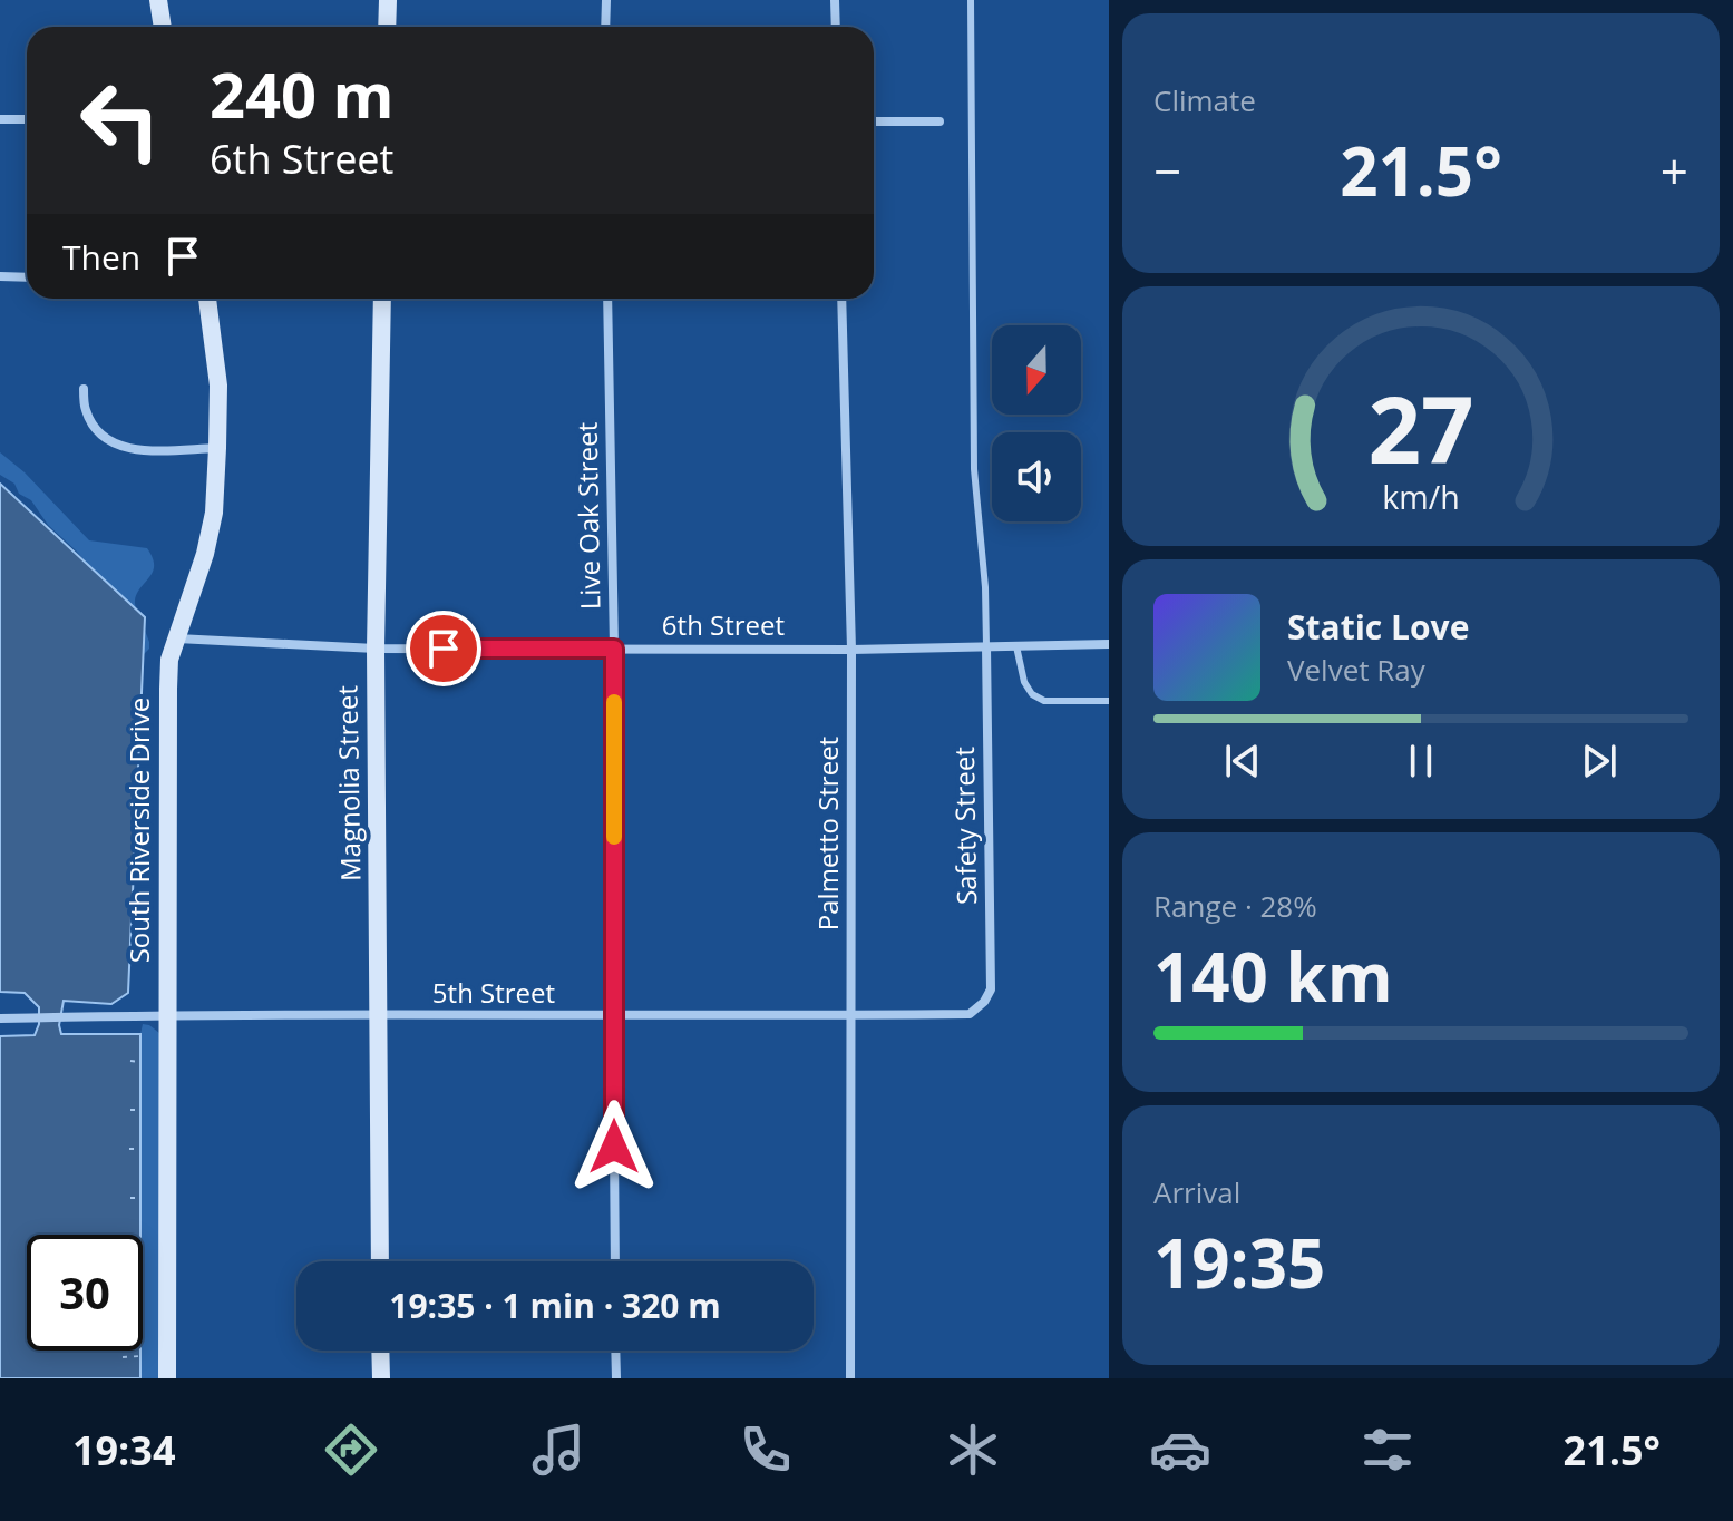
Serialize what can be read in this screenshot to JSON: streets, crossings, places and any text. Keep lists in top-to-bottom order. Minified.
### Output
{"streets":{"street":["Live Oak Street","6th Street","Magnolia Street","Safety Street","South Riverside Drive","Palmetto Street","5th Street"]},"crossings":[["Live Oak Street","6th Street"],["Live Oak Street","5th Street"],["6th Street","Magnolia Street"],["6th Street","Safety Street"],["6th Street","South Riverside Drive"],["6th Street","Palmetto Street"],["Magnolia Street","5th Street"],["Safety Street","5th Street"],["South Riverside Drive","5th Street"],["Palmetto Street","5th Street"]],"north":"bottom","page":{"tile":["Climate",["Range · 28%","140 km"],["Arrival","19:35"]],"turn":["240 m","6th Street"],"heat":["−","21.5°","+"],"then":"Then","song":["Static Love","Velvet Ray"],"limit":"30","trip":"19:35 · 1 min · 320 m","tabs":["19:34","21.5°"],"gauge":["27","km/h"]}}
